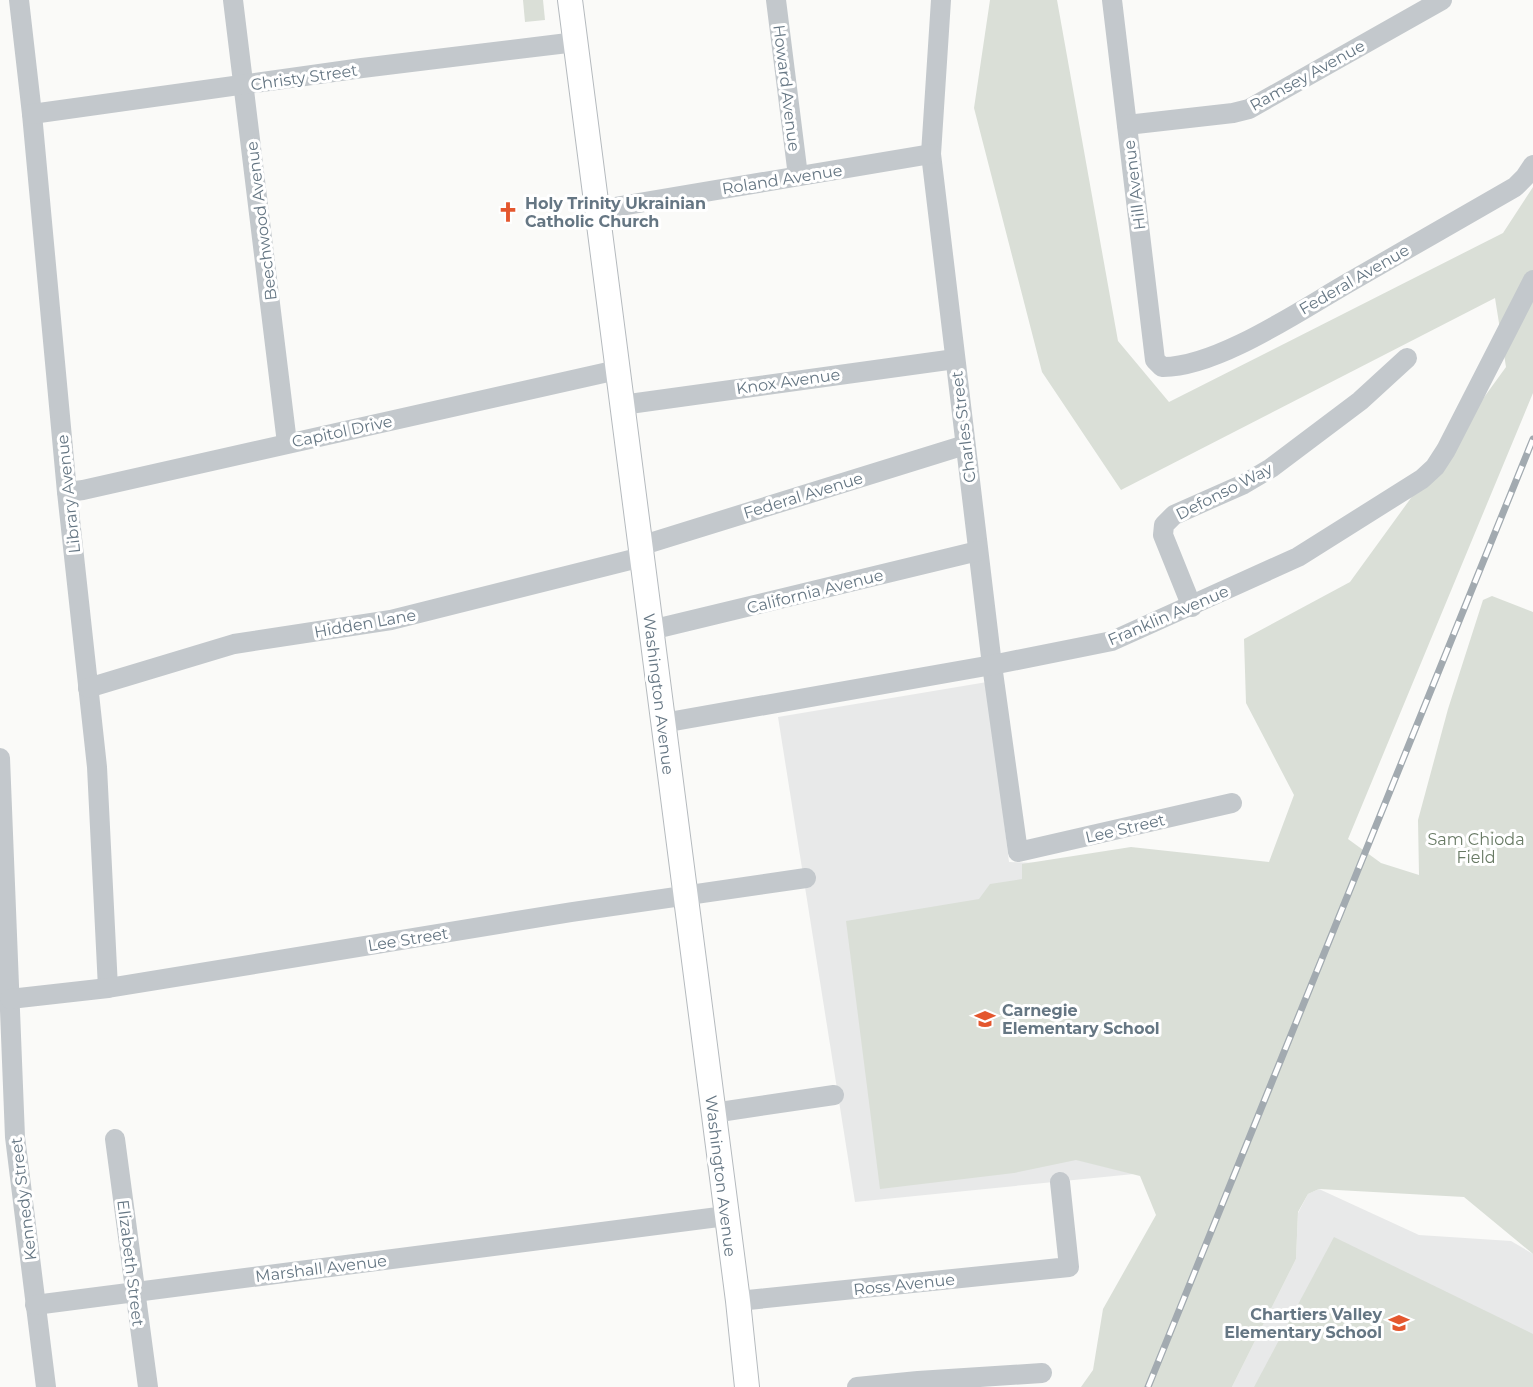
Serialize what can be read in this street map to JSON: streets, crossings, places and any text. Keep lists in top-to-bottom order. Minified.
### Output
{"streets":{"main road":["Washington Avenue"],"street":["Ramsey Avenue","Christy Street","Howard Avenue","Roland Avenue","Hill Avenue","Beechwood Avenue","Federal Avenue","Knox Avenue","Charles Street","Capitol Drive","Defonso Way","Library Avenue","California Avenue","Franklin Avenue","Hidden Lane","Lee Street","Kennedy Street","Elizabeth Street","Marshall Avenue","Ross Avenue"]},"crossings":[["Ramsey Avenue","Hill Avenue"],["Christy Street","Beechwood Avenue"],["Christy Street","Library Avenue"],["Christy Street","Washington Avenue"],["Howard Avenue","Roland Avenue"],["Roland Avenue","Charles Street"],["Roland Avenue","Washington Avenue"],["Hill Avenue","Federal Avenue"],["Beechwood Avenue","Capitol Drive"],["Federal Avenue","Charles Street"],["Federal Avenue","Hidden Lane"],["Federal Avenue","Washington Avenue"],["Knox Avenue","Charles Street"],["Knox Avenue","Washington Avenue"],["Charles Street","California Avenue"],["Charles Street","Franklin Avenue"],["Charles Street","Lee Street"],["Capitol Drive","Library Avenue"],["Capitol Drive","Washington Avenue"],["Defonso Way","Franklin Avenue"],["Library Avenue","Hidden Lane"],["Library Avenue","Lee Street"],["California Avenue","Washington Avenue"],["Franklin Avenue","Washington Avenue"],["Hidden Lane","Washington Avenue"],["Washington Avenue","Lee Street"],["Washington Avenue","Marshall Avenue"],["Washington Avenue","Ross Avenue"],["Lee Street","Kennedy Street"],["Kennedy Street","Marshall Avenue"],["Elizabeth Street","Marshall Avenue"]],"parks":["Sam Chioda Field"],"places":{"church":["Holy Trinity Ukrainian Catholic Church"],"school or university":["Carnegie Elementary School","Chartiers Valley Elementary School"]}}
